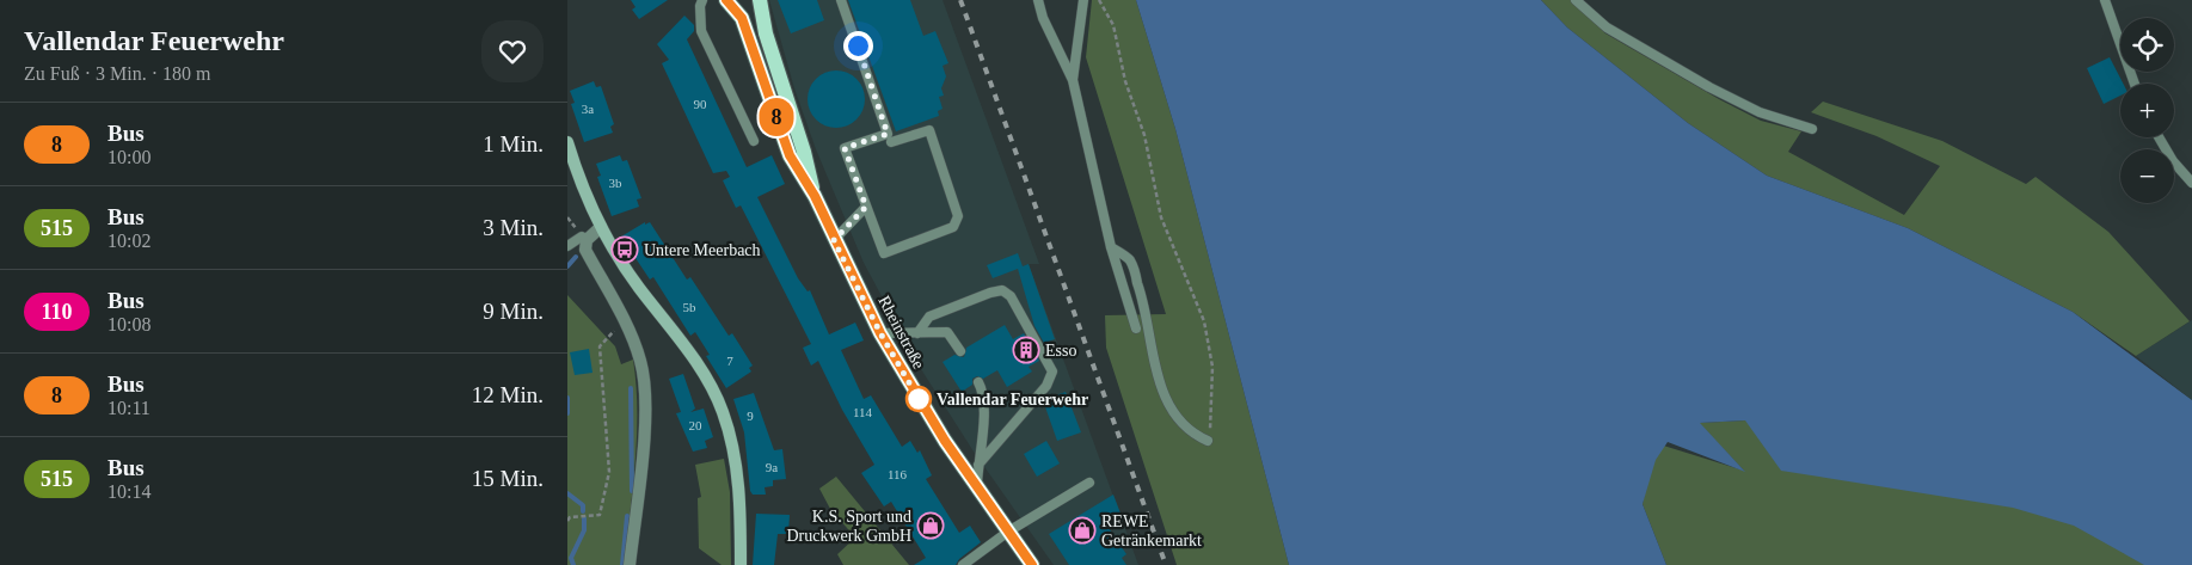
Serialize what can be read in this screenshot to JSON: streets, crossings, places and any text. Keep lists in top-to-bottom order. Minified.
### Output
{"streets":{"main road":["Rheinstraße"]},"places":{"bus stop":["Untere Meerbach"],"building":["Esso"],"other":["Vallendar Feuerwehr"],"shop":["K.S. Sport und Druckwerk GmbH","REWE Getränkemarkt"]},"lines":["bus line 8"],"house_numbers":["90","3a","3b","5b","7","114","9","20","9a","116"],"page":{"heading":["Vallendar Feuerwehr","Zu Fuß · 3 Min. · 180 m"],"on_map":"8","map_buttons":["+","−"],"list":[{"mark":"8","name":"Bus","note":"10:00","value":"1 Min."},{"mark":"515","name":"Bus","note":"10:02","value":"3 Min."},{"mark":"110","name":"Bus","note":"10:08","value":"9 Min."},{"mark":"8","name":"Bus","note":"10:11","value":"12 Min."},{"mark":"515","name":"Bus","note":"10:14","value":"15 Min."}]}}
